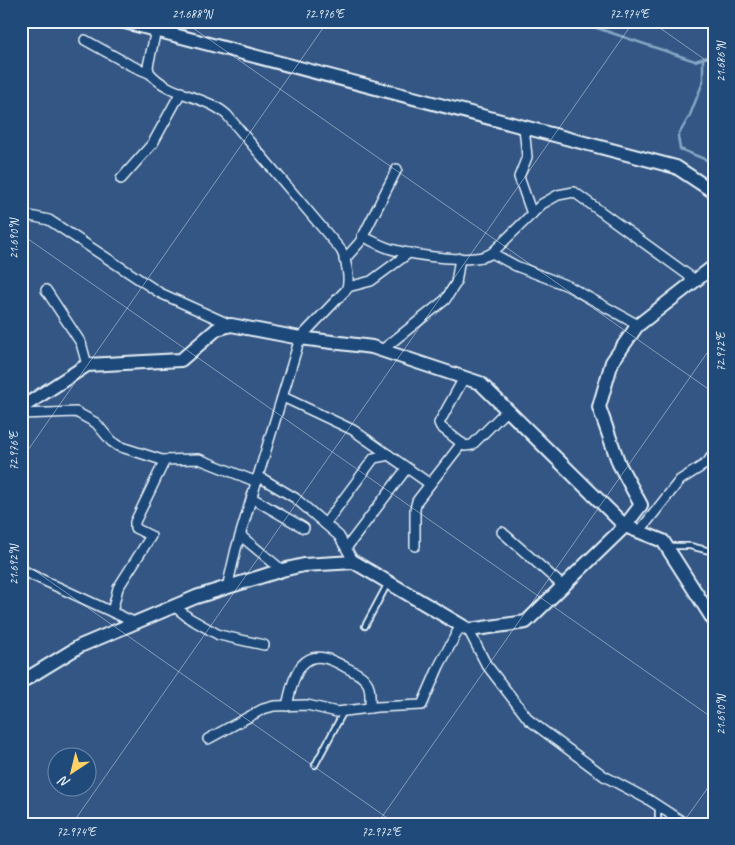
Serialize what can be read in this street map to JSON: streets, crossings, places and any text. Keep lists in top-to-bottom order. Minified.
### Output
{"north":"bottom left","coordinates":["21.688°N","72.976°E","72.974°E","21.686°N","21.690°N","72.972°E","21.692°N"]}
